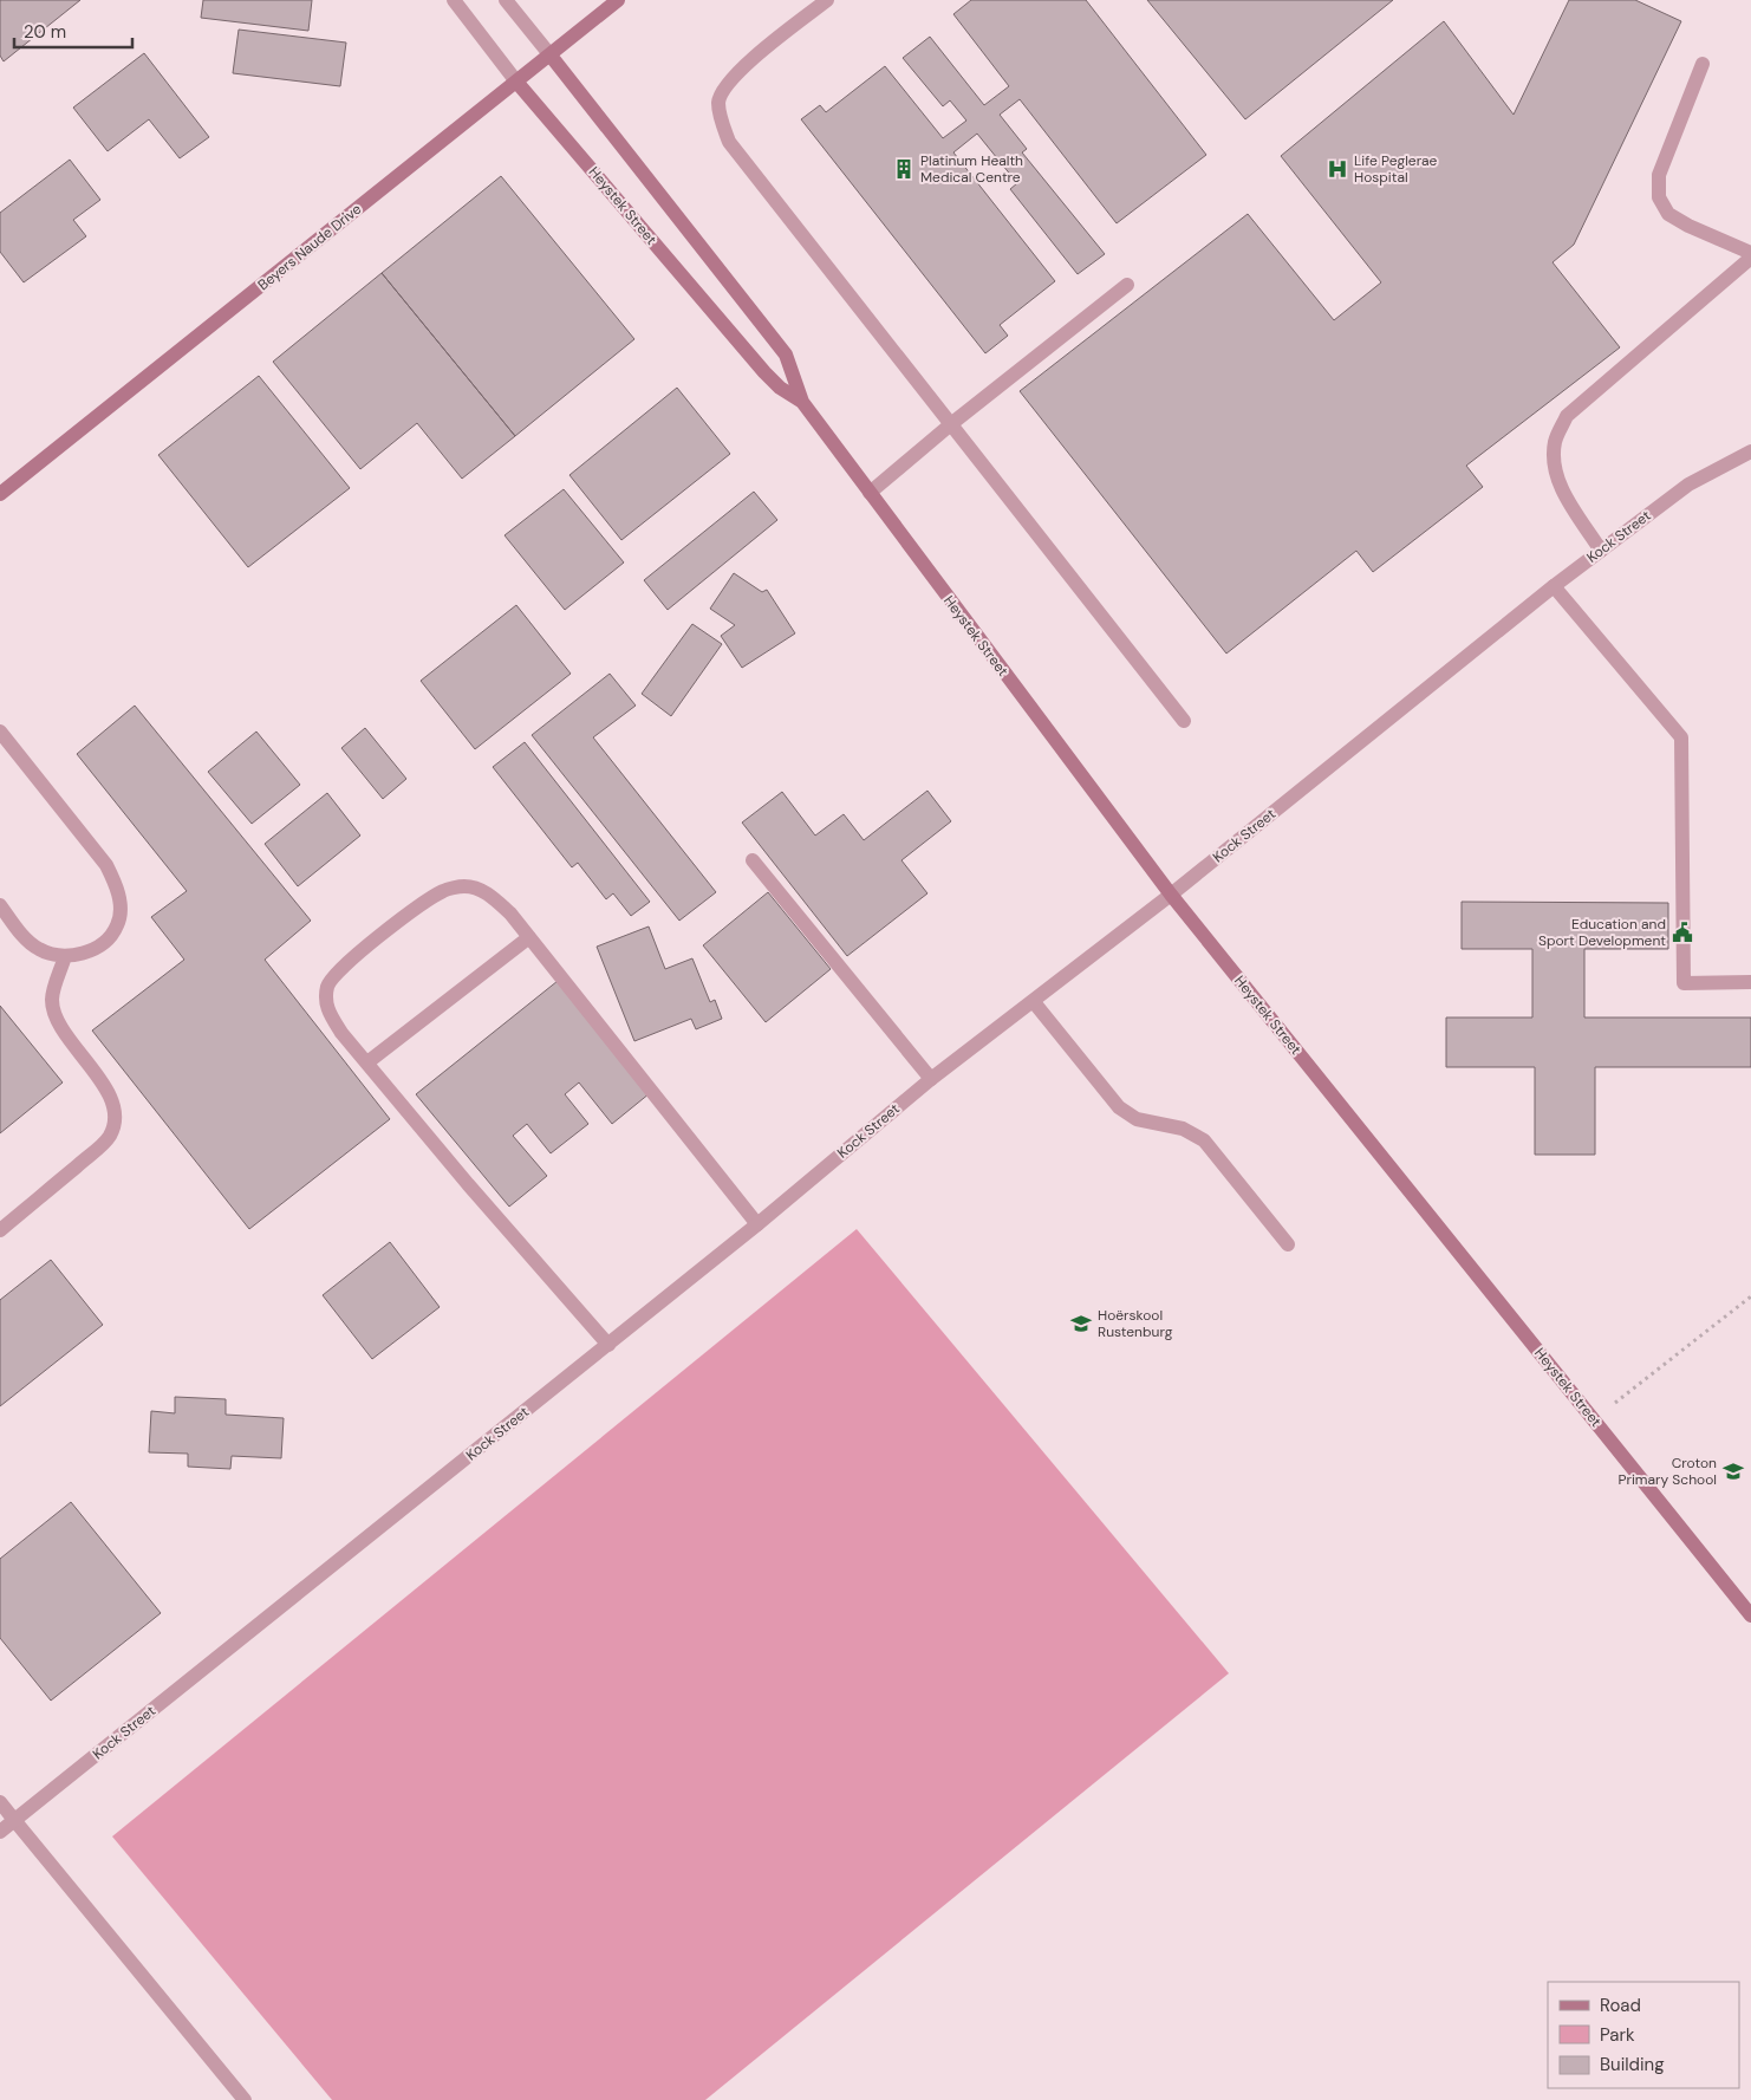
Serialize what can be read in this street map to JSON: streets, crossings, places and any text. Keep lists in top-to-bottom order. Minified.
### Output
{"streets":{"street":["Heystek Street","Beyers Naude Drive","Kock Street"]},"crossings":[["Heystek Street","Beyers Naude Drive"],["Heystek Street","Kock Street"]],"places":{"building":["Platinum Health Medical Centre"],"hospital":["Life Peglerae Hospital"],"public building":["Education and Sport Development"],"school or university":["Hoërskool Rustenburg","Croton Primary School"]},"legend":["Road","Park","Building"],"scale_bar":"20 m"}
